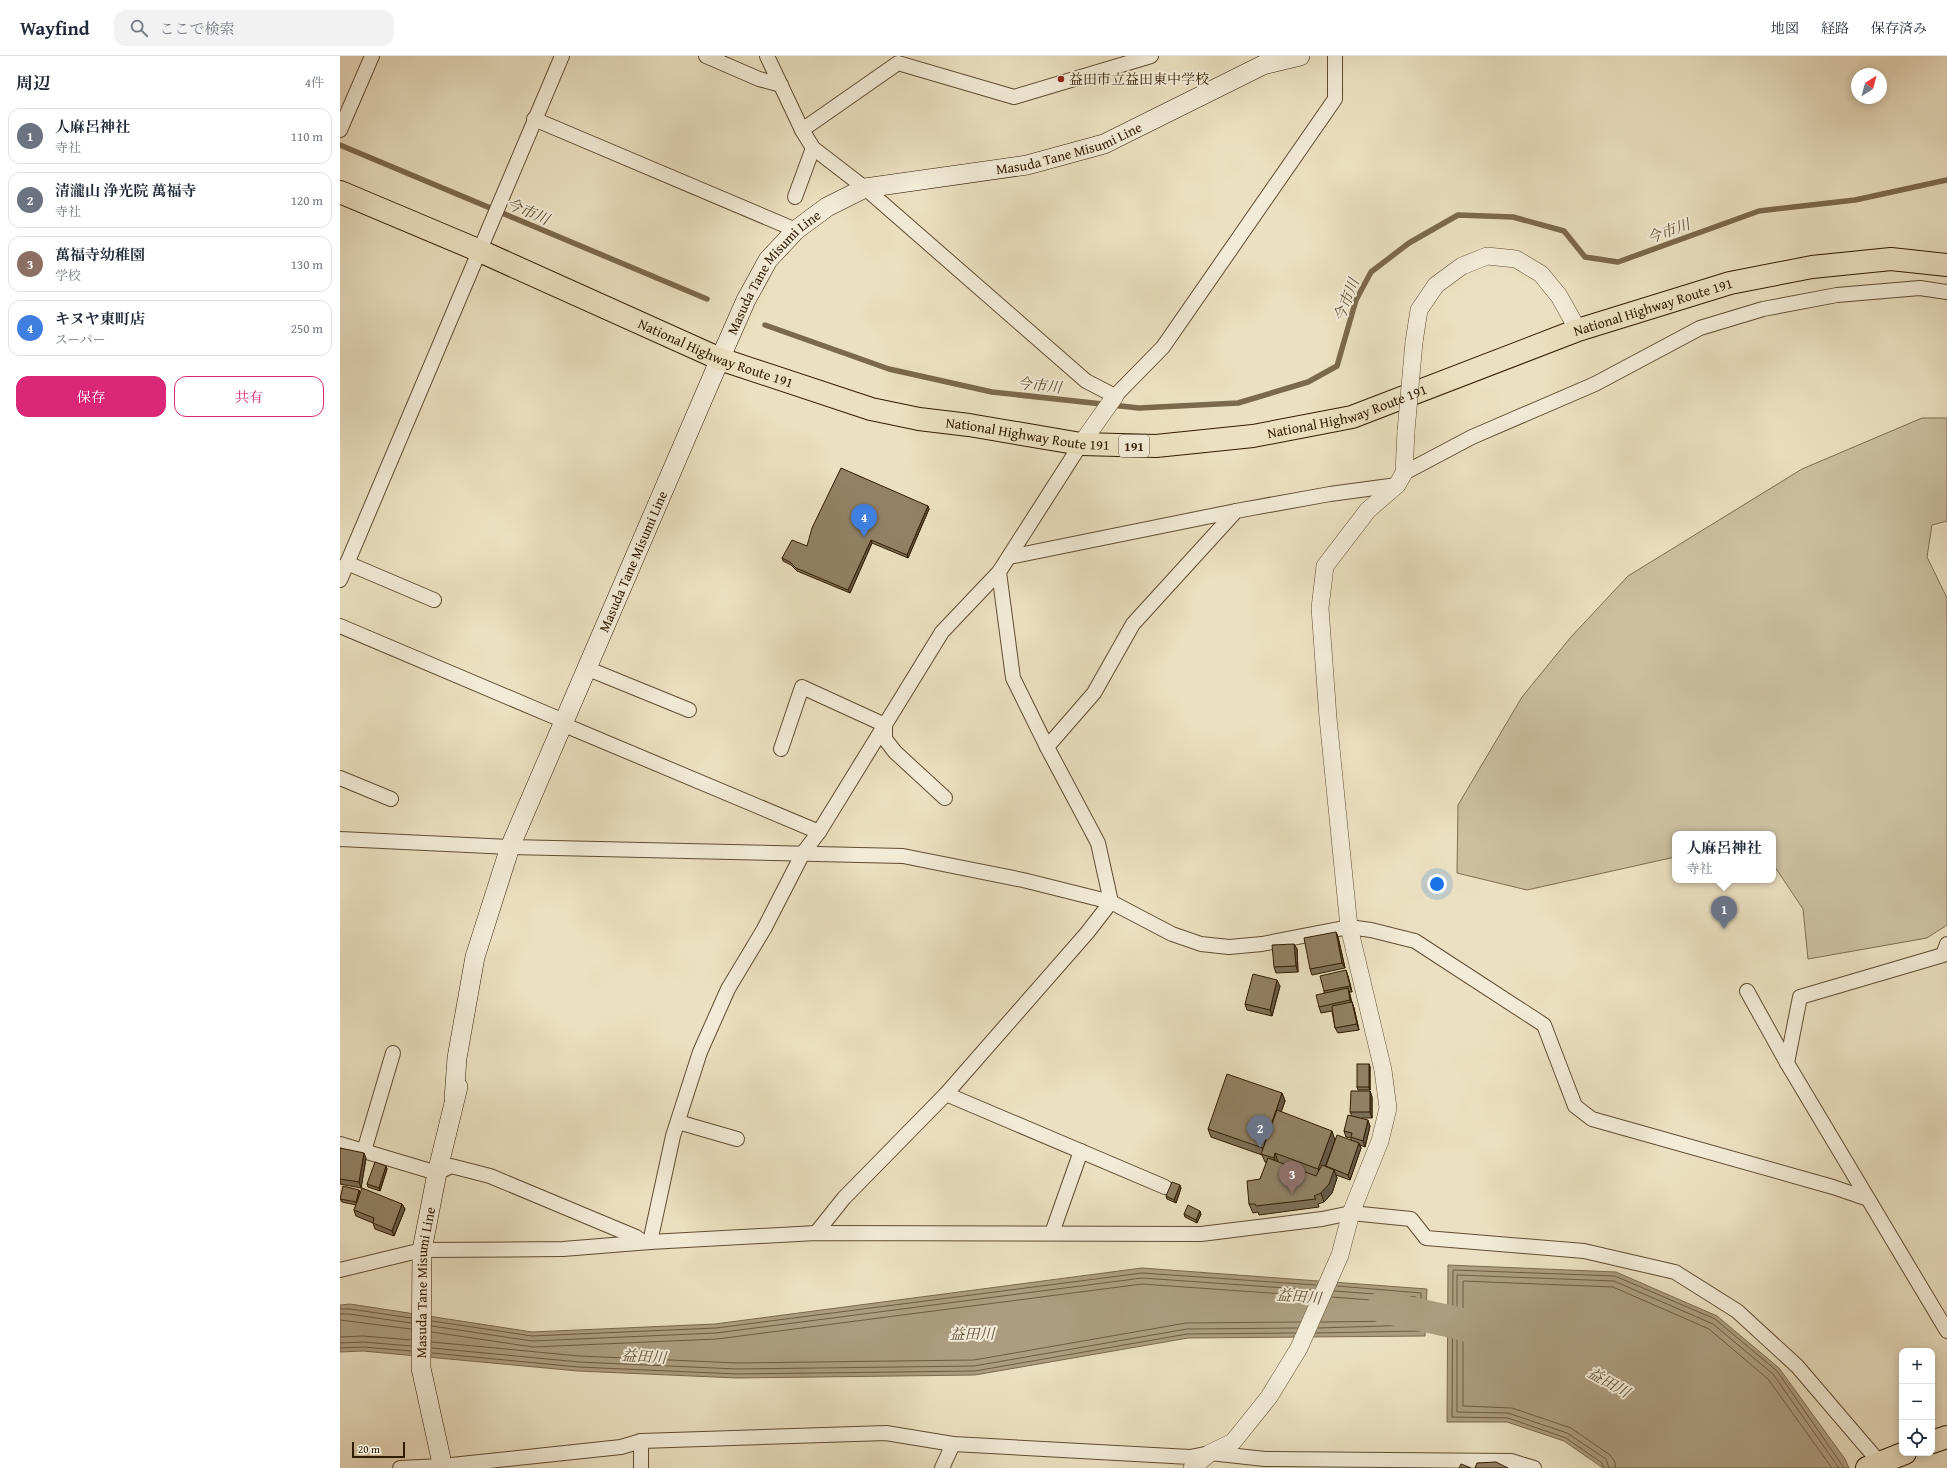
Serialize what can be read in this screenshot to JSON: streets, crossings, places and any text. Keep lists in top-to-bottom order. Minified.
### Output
{"streets":{"main road":["Masuda Tane Misumi Line","National Highway Route 191","191"]},"crossings":[["Masuda Tane Misumi Line","National Highway Route 191"]],"water":["今市川","益田川"],"places":["益田市立益田東中学校"],"scale_bar":"20 m","north":"top right","page":{"header":"Wayfind","search":"ここで検索","nav":["地図","経路","保存済み"],"heading":["周辺","4件"],"list":[{"mark":"1","name":"人麻呂神社","note":"寺社","value":"110 m"},{"mark":"2","name":"清瀧山 浄光院 萬福寺","note":"寺社","value":"120 m"},{"mark":"3","name":"萬福寺幼稚園","note":"学校","value":"130 m"},{"mark":"4","name":"キヌヤ東町店","note":"スーパー","value":"250 m"}],"buttons":["保存","共有"],"pins":["4","1","2","3"],"popup":["人麻呂神社","寺社"],"map_buttons":["+","−"],"scale":"20 m"}}
